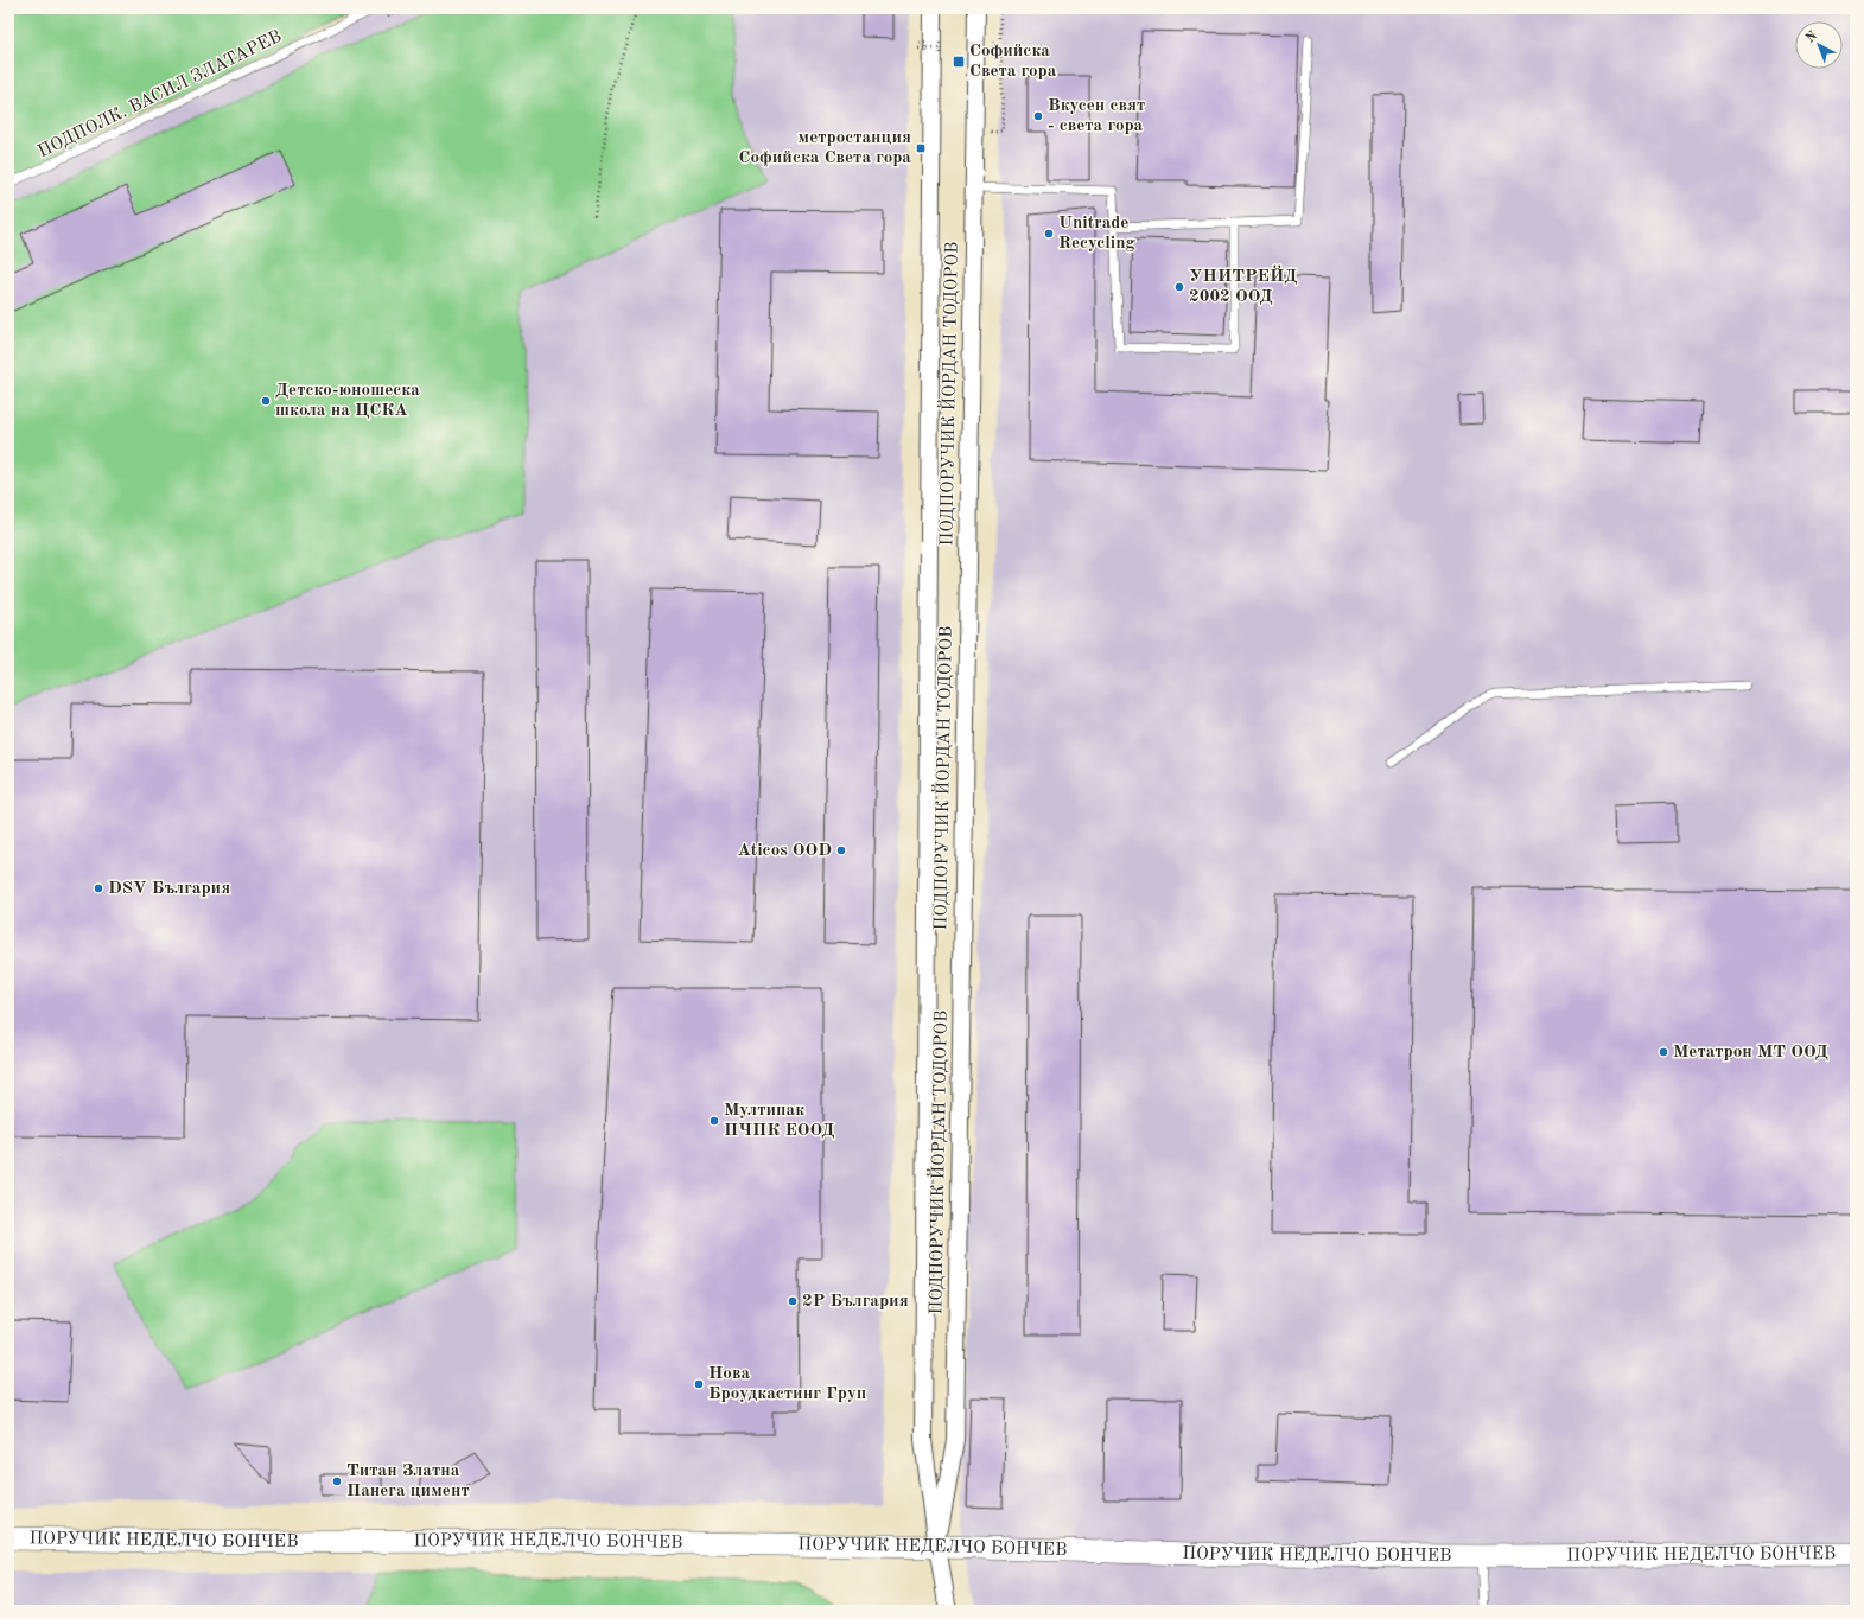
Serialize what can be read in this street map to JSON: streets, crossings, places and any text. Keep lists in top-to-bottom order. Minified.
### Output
{"streets":{"street":["ПОДПОРУЧИК ЙОРДАН ТОДОРОВ","ПОРУЧИК НЕДЕЛЧО БОНЧЕВ"],"lane":["ПОДПОЛК. ВАСИЛ ЗЛАТАРЕВ"]},"crossings":[["ПОДПОРУЧИК ЙОРДАН ТОДОРОВ","ПОРУЧИК НЕДЕЛЧО БОНЧЕВ"]],"places":{"transit":["Софийска Света гора","метростанция Софийска Света гора"],"other":["Вкусен свят - света гора","Unitrade Recycling","УНИТРЕЙД 2002 ООД","Детско-юношеска школа на ЦСКА","Aticos OOD","DSV България","Метатрон МТ ООД","Мултипак ПЧПК ЕООД","2Р България","Нова Броудкастинг Груп","Титан Златна Панега цимент"]},"north":"top left"}
